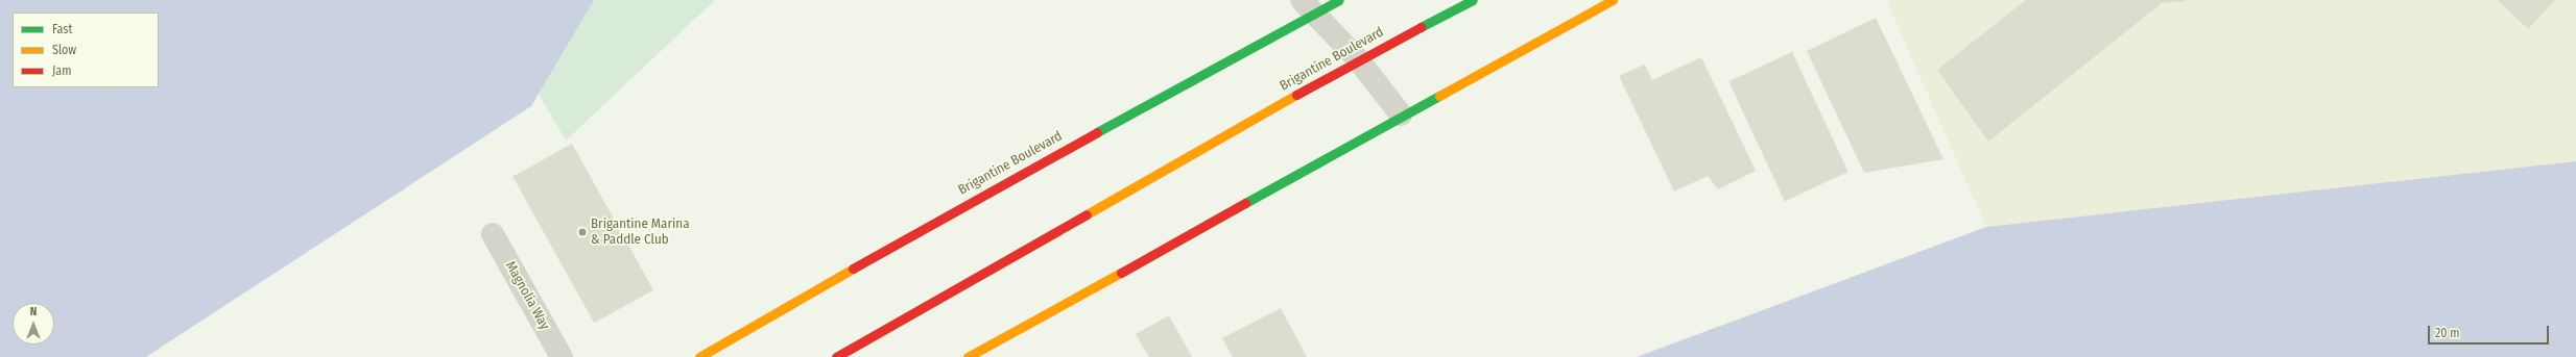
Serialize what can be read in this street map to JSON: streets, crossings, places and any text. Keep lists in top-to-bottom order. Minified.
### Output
{"streets":{"main road":["Brigantine Boulevard"],"street":["Magnolia Way"]},"places":["Brigantine Marina & Paddle Club"],"legend":["Fast","Slow","Jam"],"scale_bar":"20 m","north":"top"}
